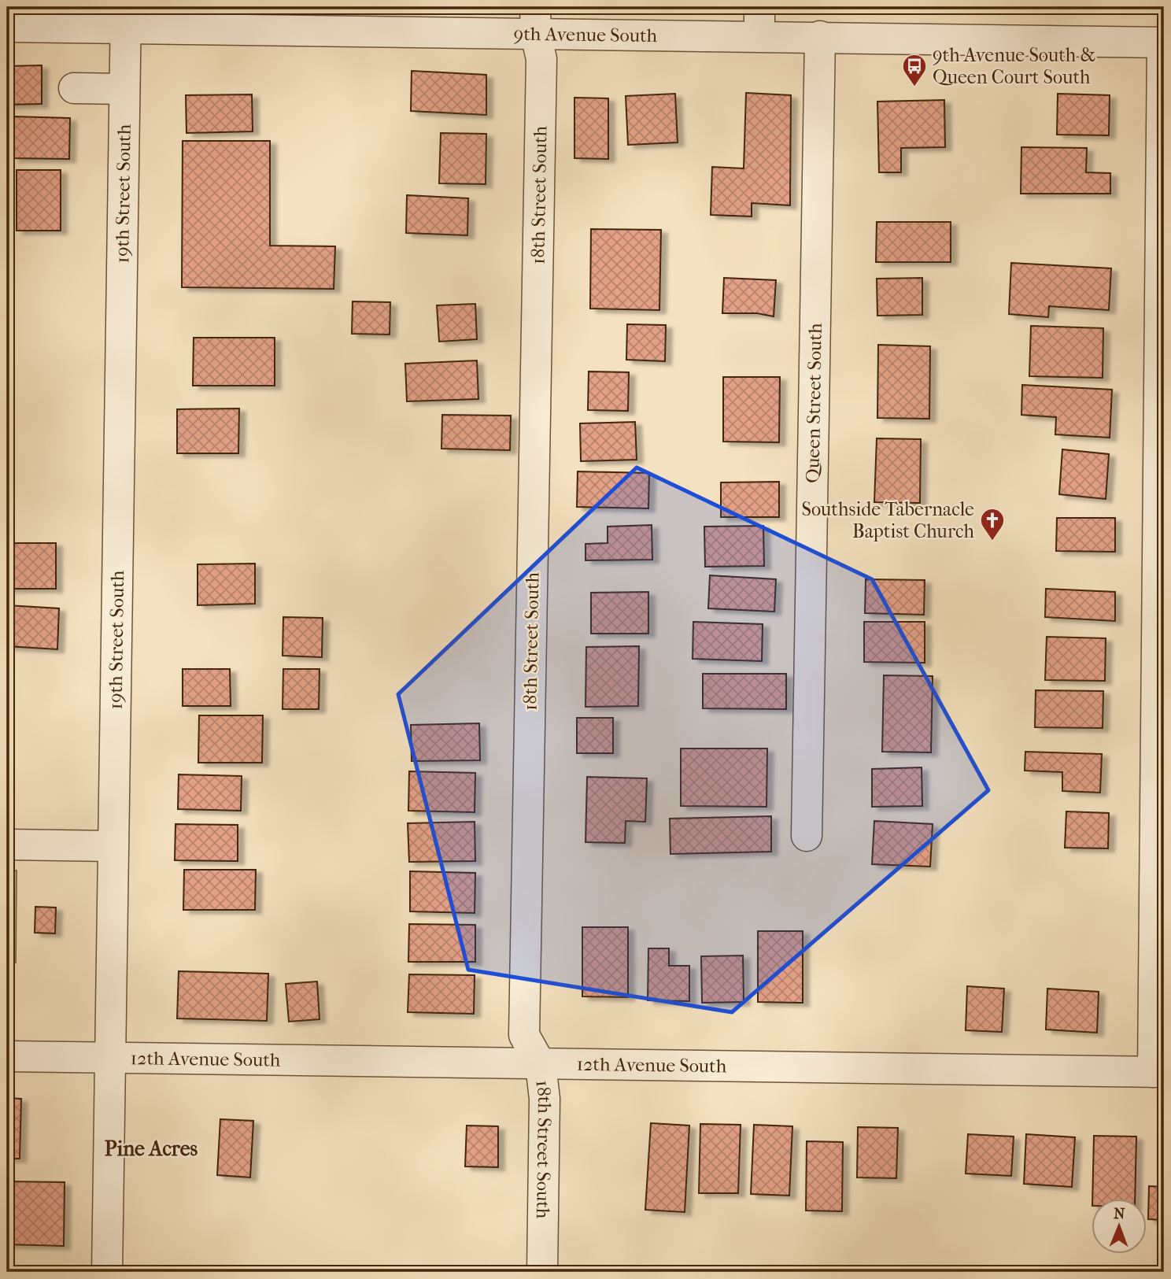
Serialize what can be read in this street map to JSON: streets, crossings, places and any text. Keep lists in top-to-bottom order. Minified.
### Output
{"streets":{"street":["9th Avenue South","19th Street South","18th Street South","Queen Street South","12th Avenue South"]},"crossings":[["9th Avenue South","19th Street South"],["9th Avenue South","18th Street South"],["9th Avenue South","Queen Street South"],["19th Street South","12th Avenue South"],["18th Street South","12th Avenue South"]],"districts":["Pine Acres"],"places":{"bus stop":["9th Avenue South & Queen Court South"],"church":["Southside Tabernacle Baptist Church"]},"north":"top"}
